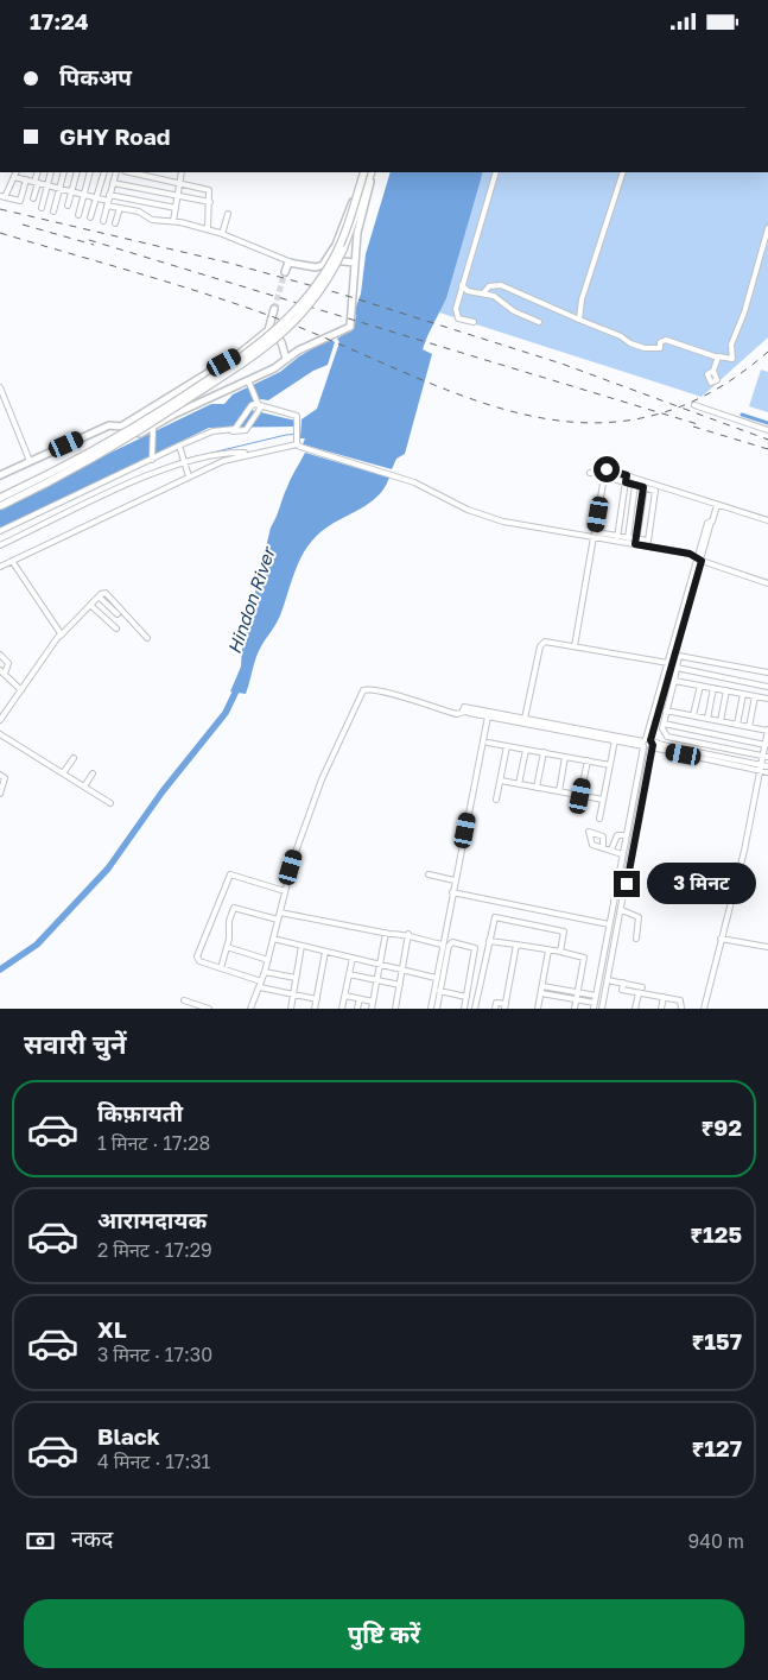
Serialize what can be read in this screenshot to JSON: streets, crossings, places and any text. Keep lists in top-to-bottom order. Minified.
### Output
{"water":["Hindon River"],"page":{"status":"17:24","banner":["पिकअप","GHY Road"],"bubble":"3 मिनट","heading":"सवारी चुनें","list":[{"name":"किफ़ायती","note":"1 मिनट · 17:28","value":"₹92"},{"name":"आरामदायक","note":"2 मिनट · 17:29","value":"₹125"},{"name":"XL","note":"3 मिनट · 17:30","value":"₹157"},{"name":"Black","note":"4 मिनट · 17:31","value":"₹127"}],"pay":["नकद","940 m"],"buttons":"पुष्टि करें"}}
